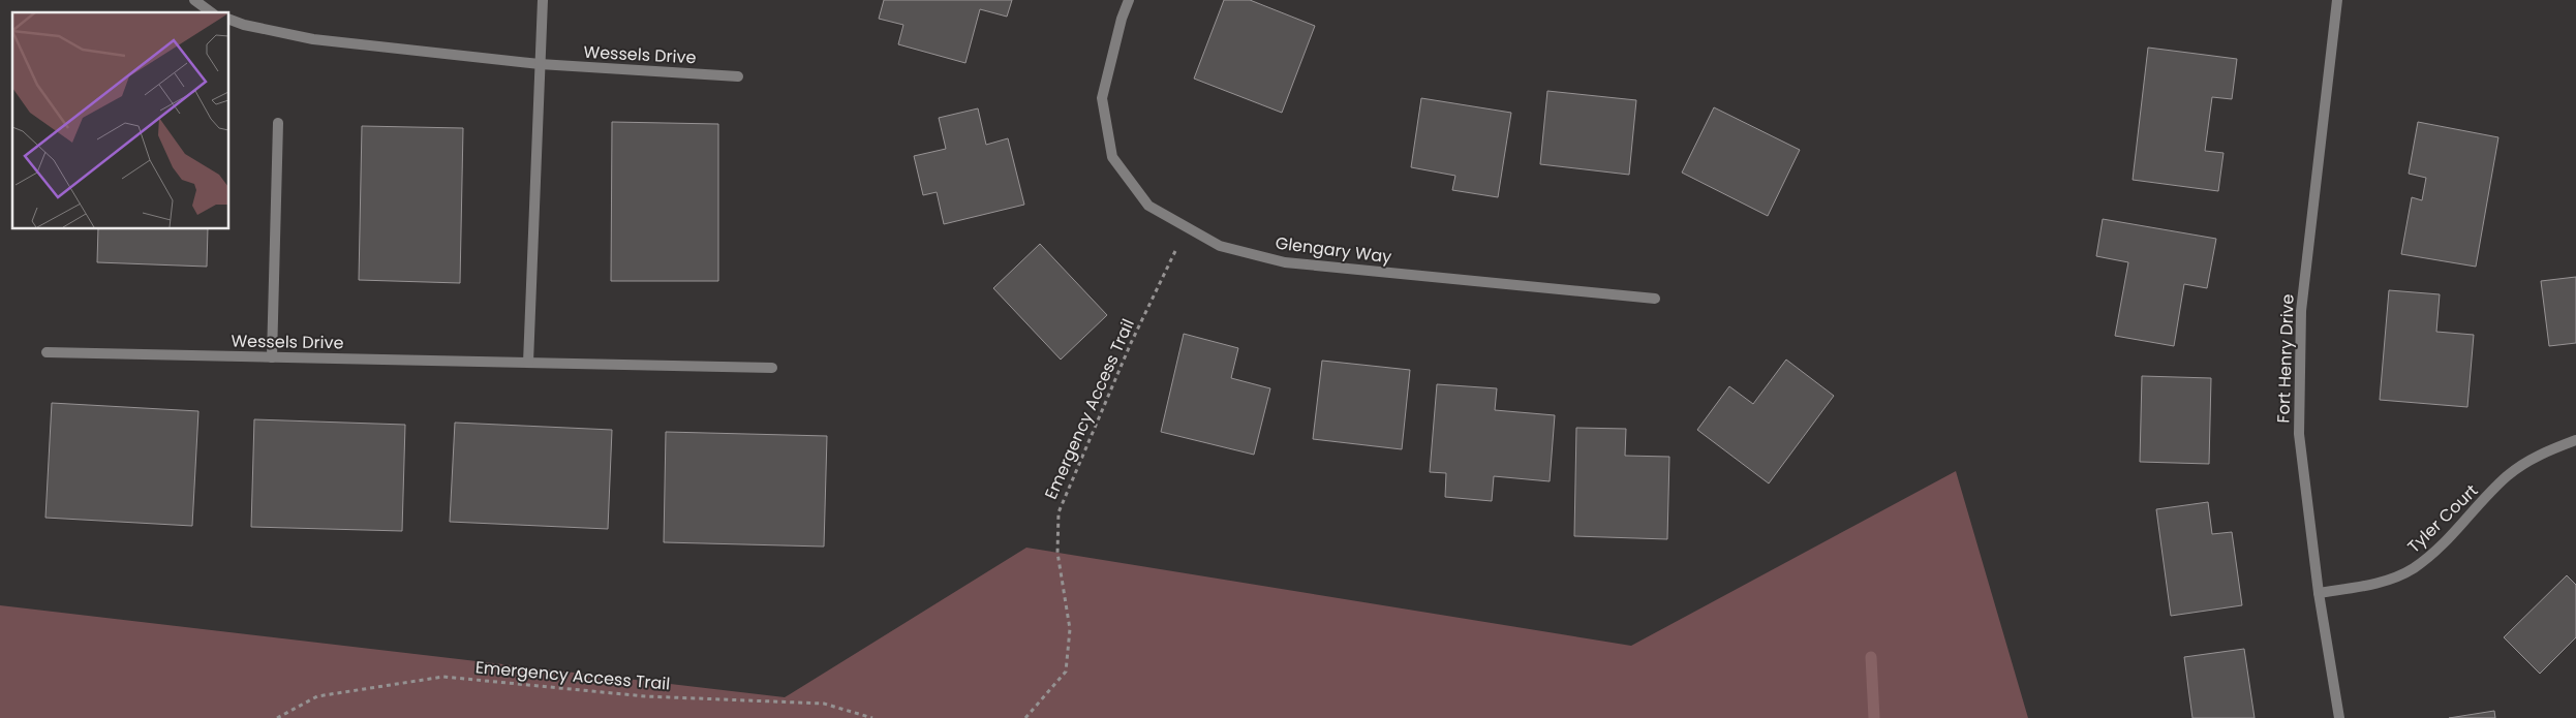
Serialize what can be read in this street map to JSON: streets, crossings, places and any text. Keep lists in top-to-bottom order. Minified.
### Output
{"streets":{"street":["Wessels Drive","Glengary Way","Fort Henry Drive","Tyler Court"],"path":["Emergency Access Trail"]},"crossings":[["Glengary Way","Emergency Access Trail"],["Fort Henry Drive","Tyler Court"]]}
